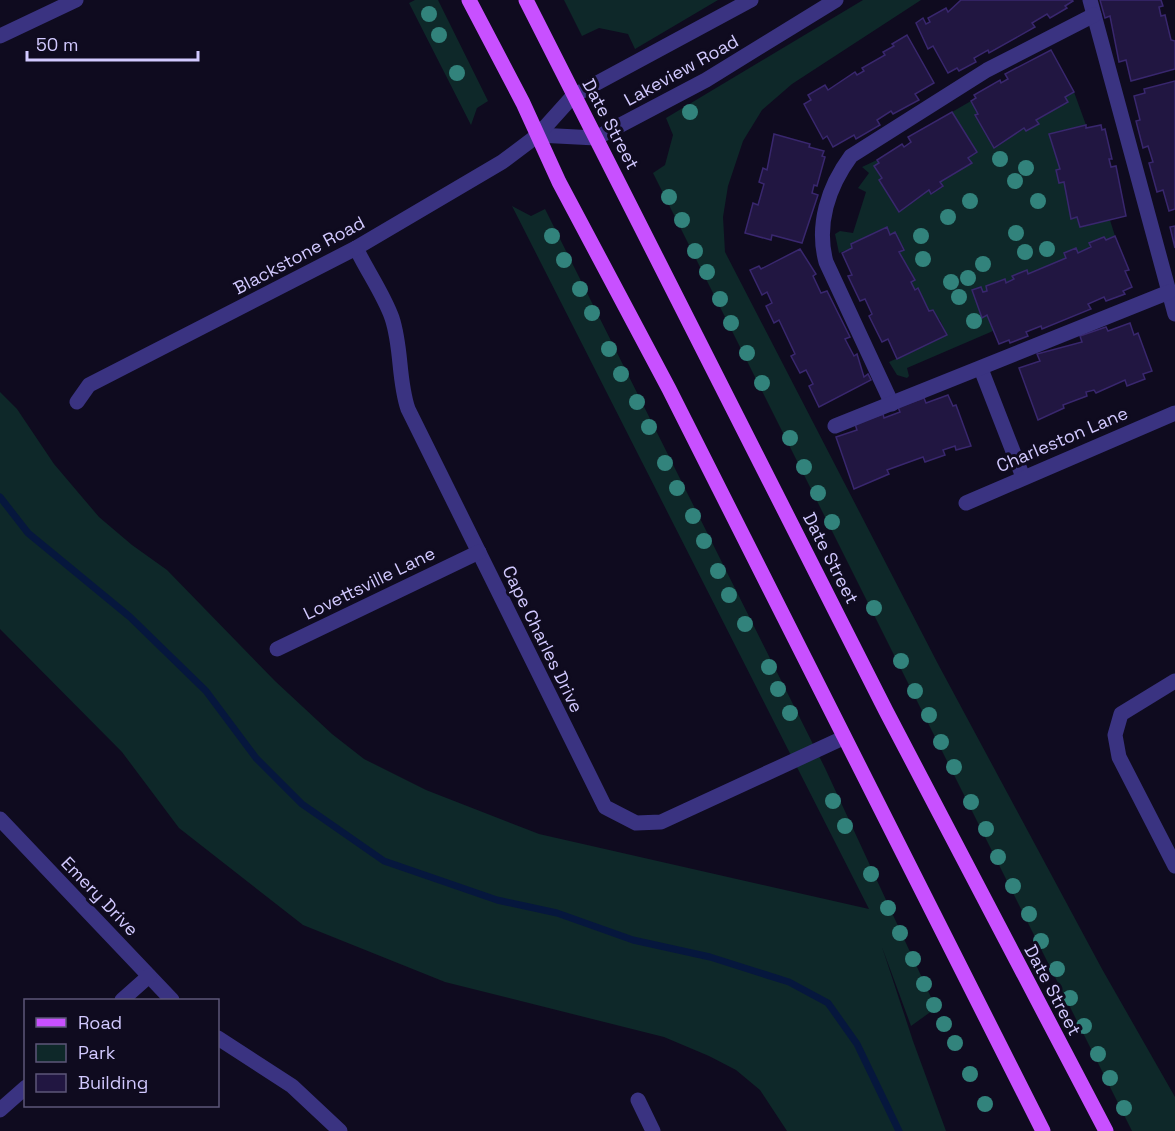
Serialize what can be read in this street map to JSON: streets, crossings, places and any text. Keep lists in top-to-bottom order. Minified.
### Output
{"streets":{"main road":["Date Street"],"street":["Lakeview Road","Blackstone Road","Charleston Lane","Lovettsville Lane","Cape Charles Drive","Emery Drive"]},"crossings":[["Lakeview Road","Date Street"],["Lakeview Road","Blackstone Road"],["Blackstone Road","Cape Charles Drive"],["Lovettsville Lane","Cape Charles Drive"]],"legend":["Road","Park","Building"],"scale_bar":"50 m"}
